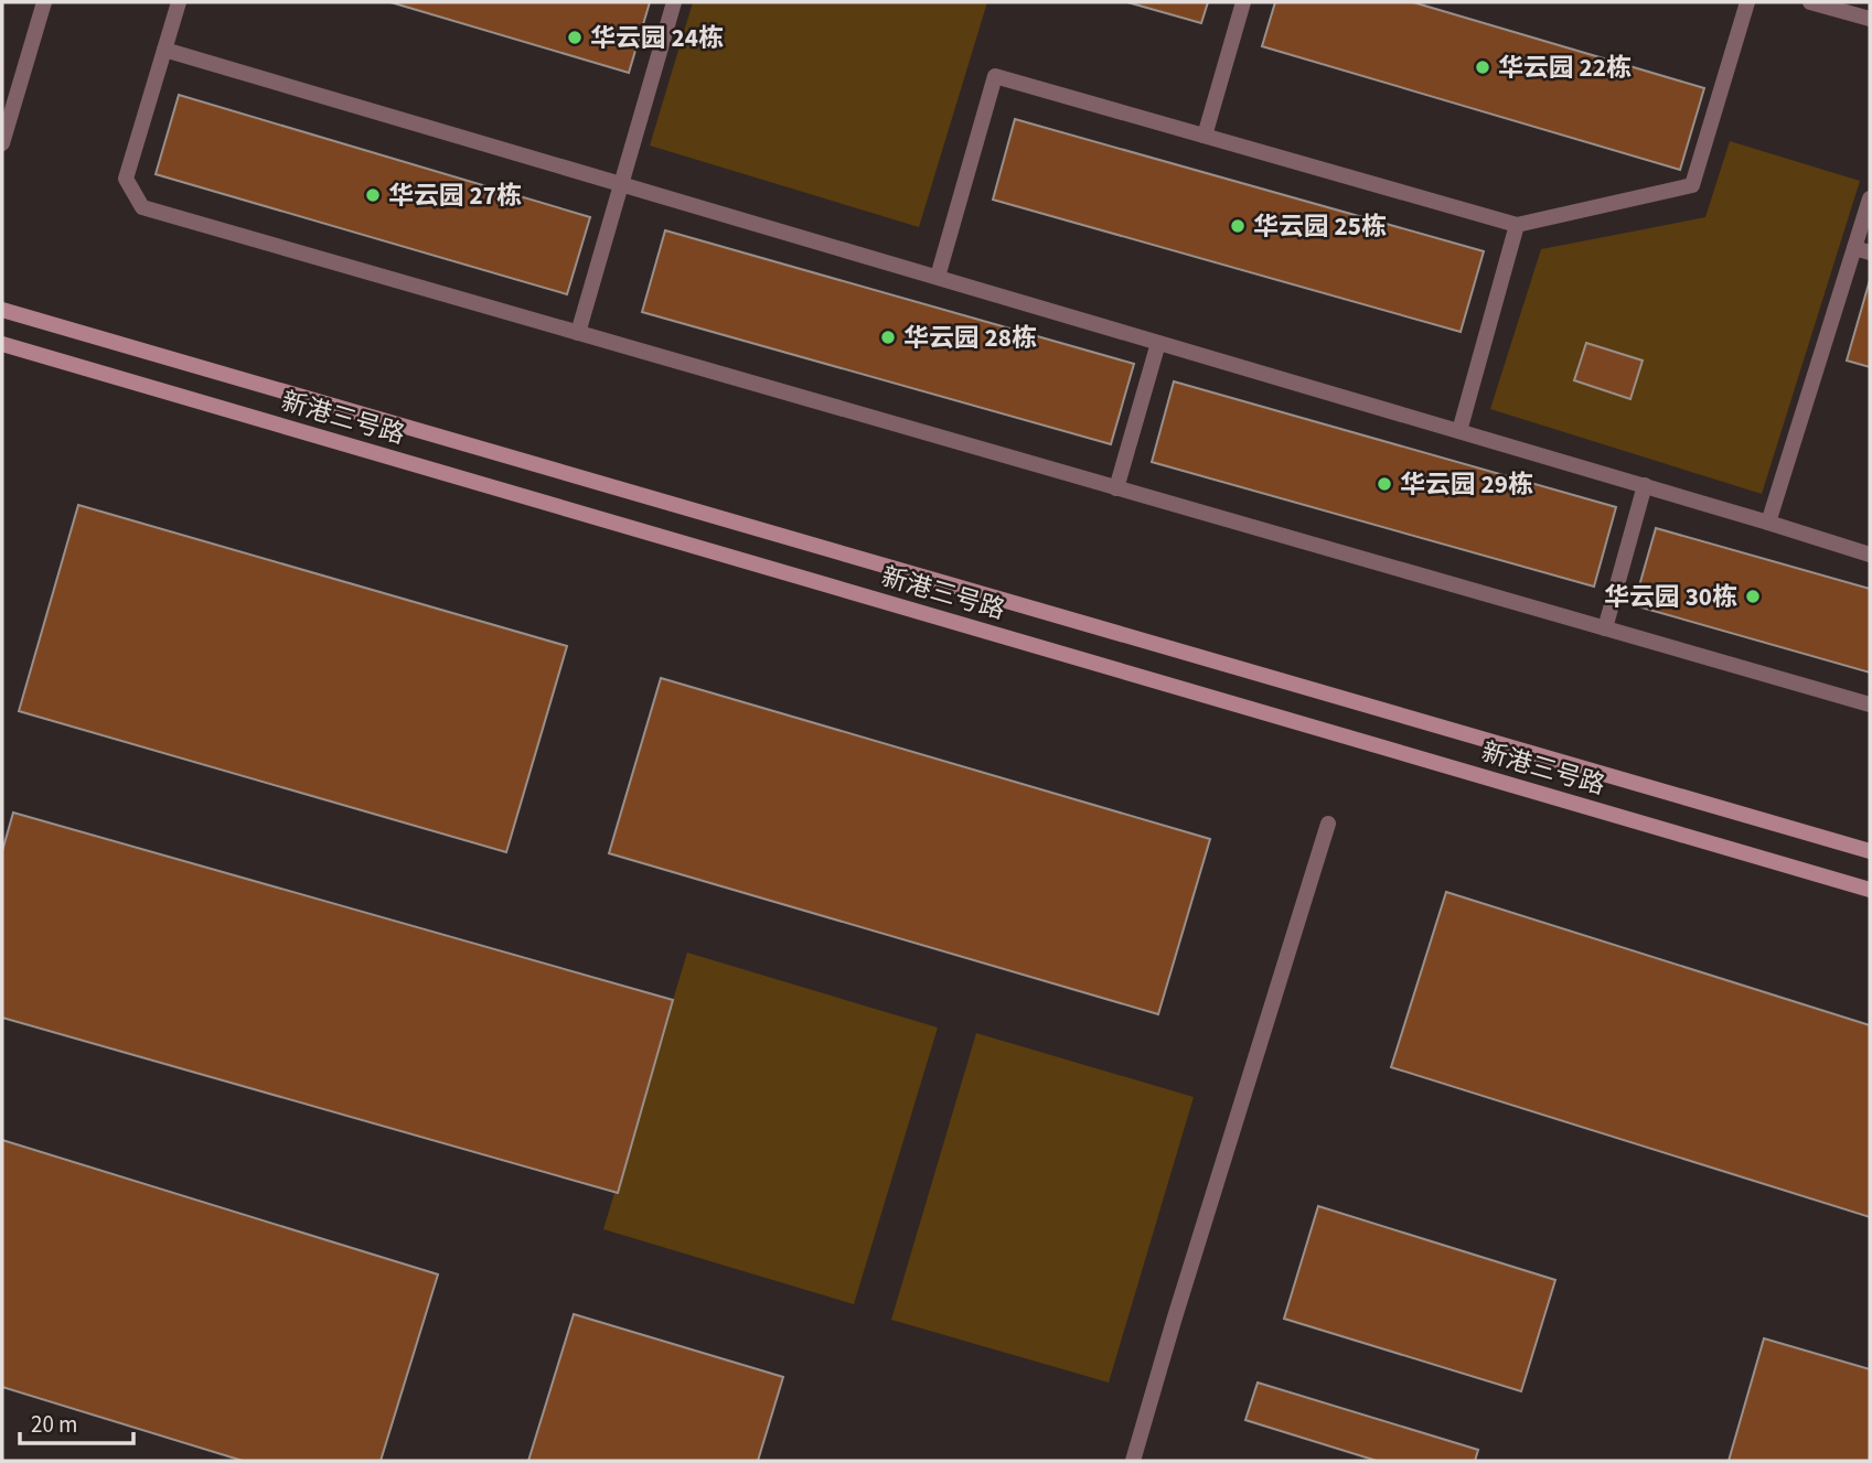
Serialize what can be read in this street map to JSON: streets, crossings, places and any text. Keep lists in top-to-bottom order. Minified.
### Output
{"streets":{"main road":["新港三号路"]},"places":["华云园 24栋","华云园 22栋","华云园 27栋","华云园 25栋","华云园 28栋","华云园 29栋","华云园 30栋"],"scale_bar":"20 m"}
